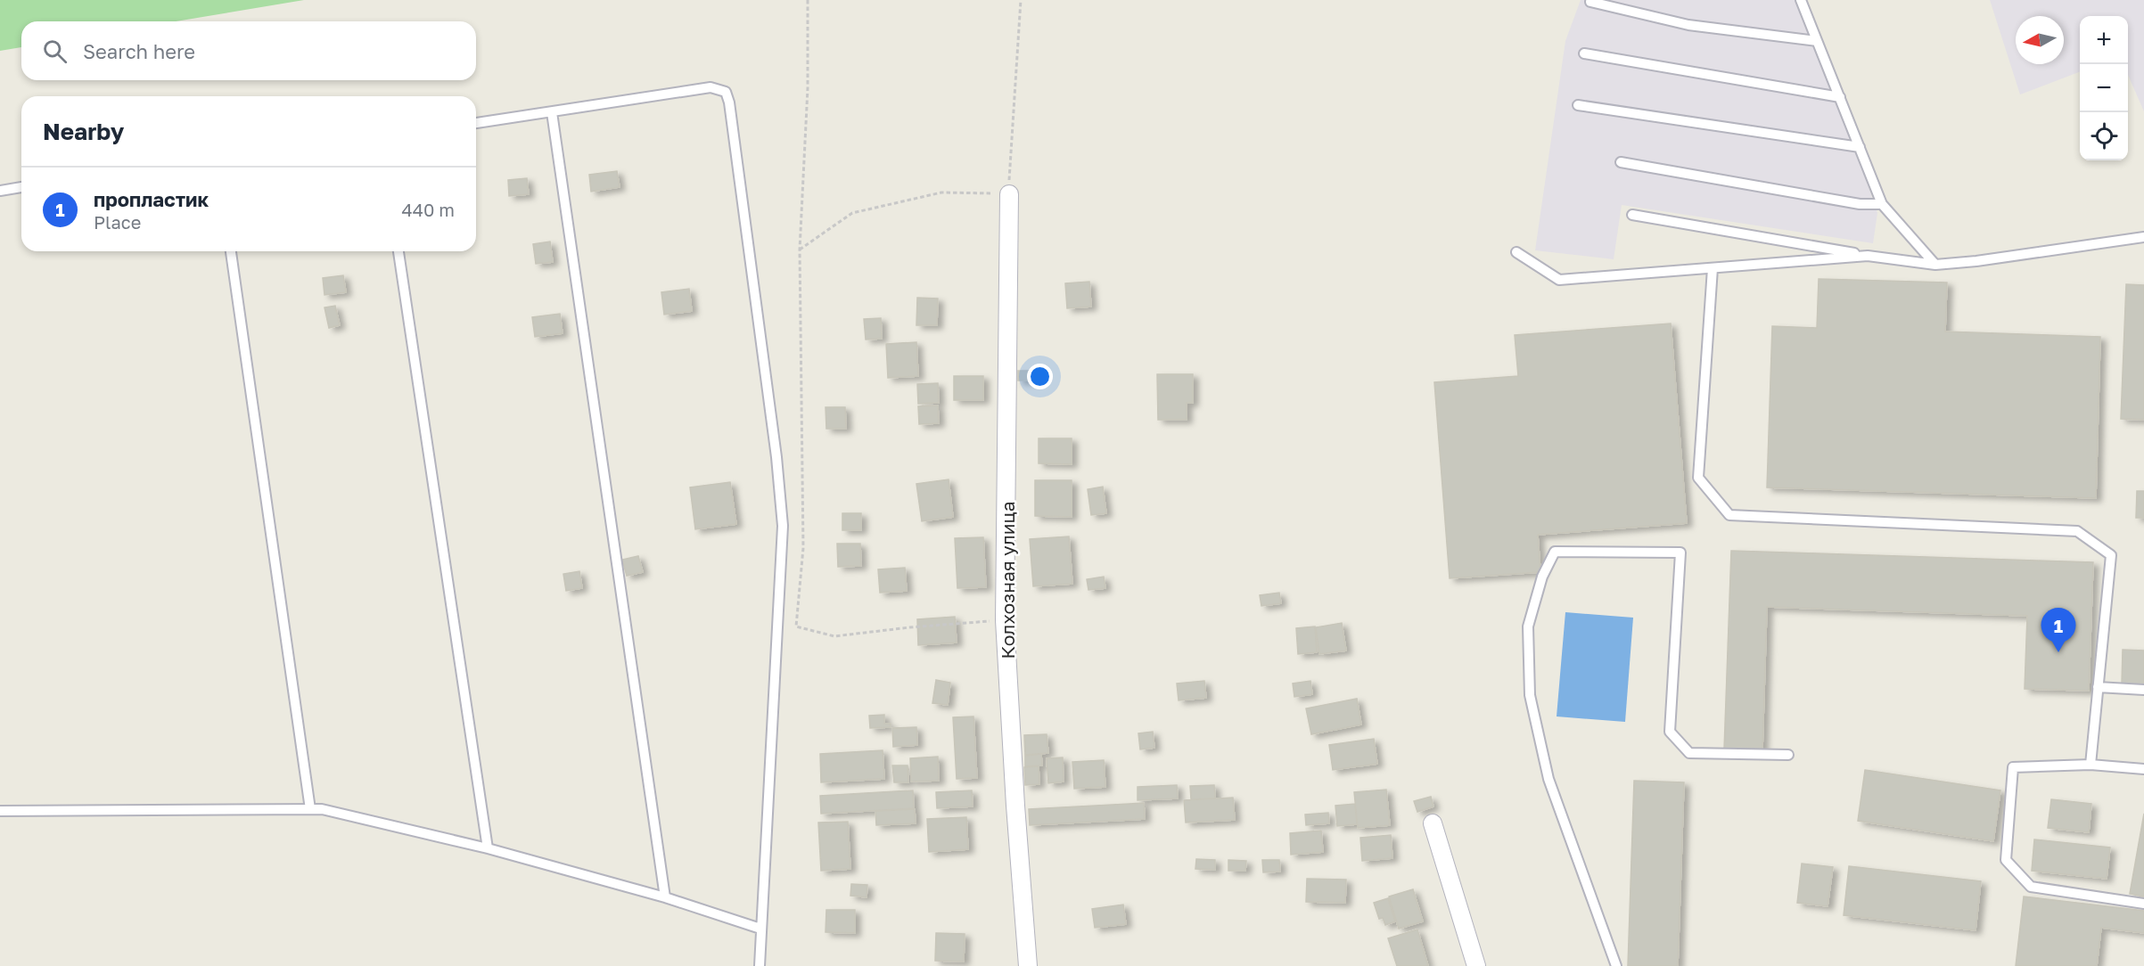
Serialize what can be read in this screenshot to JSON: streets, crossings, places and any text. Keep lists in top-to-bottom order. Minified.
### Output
{"streets":{"street":["Колхозная улица"]},"north":"left","page":{"map_buttons":["+","−"],"search":"Search here","heading":"Nearby","list":[{"mark":"1","name":"пропластик","note":"Place","value":"440 m"}],"pins":"1"}}
